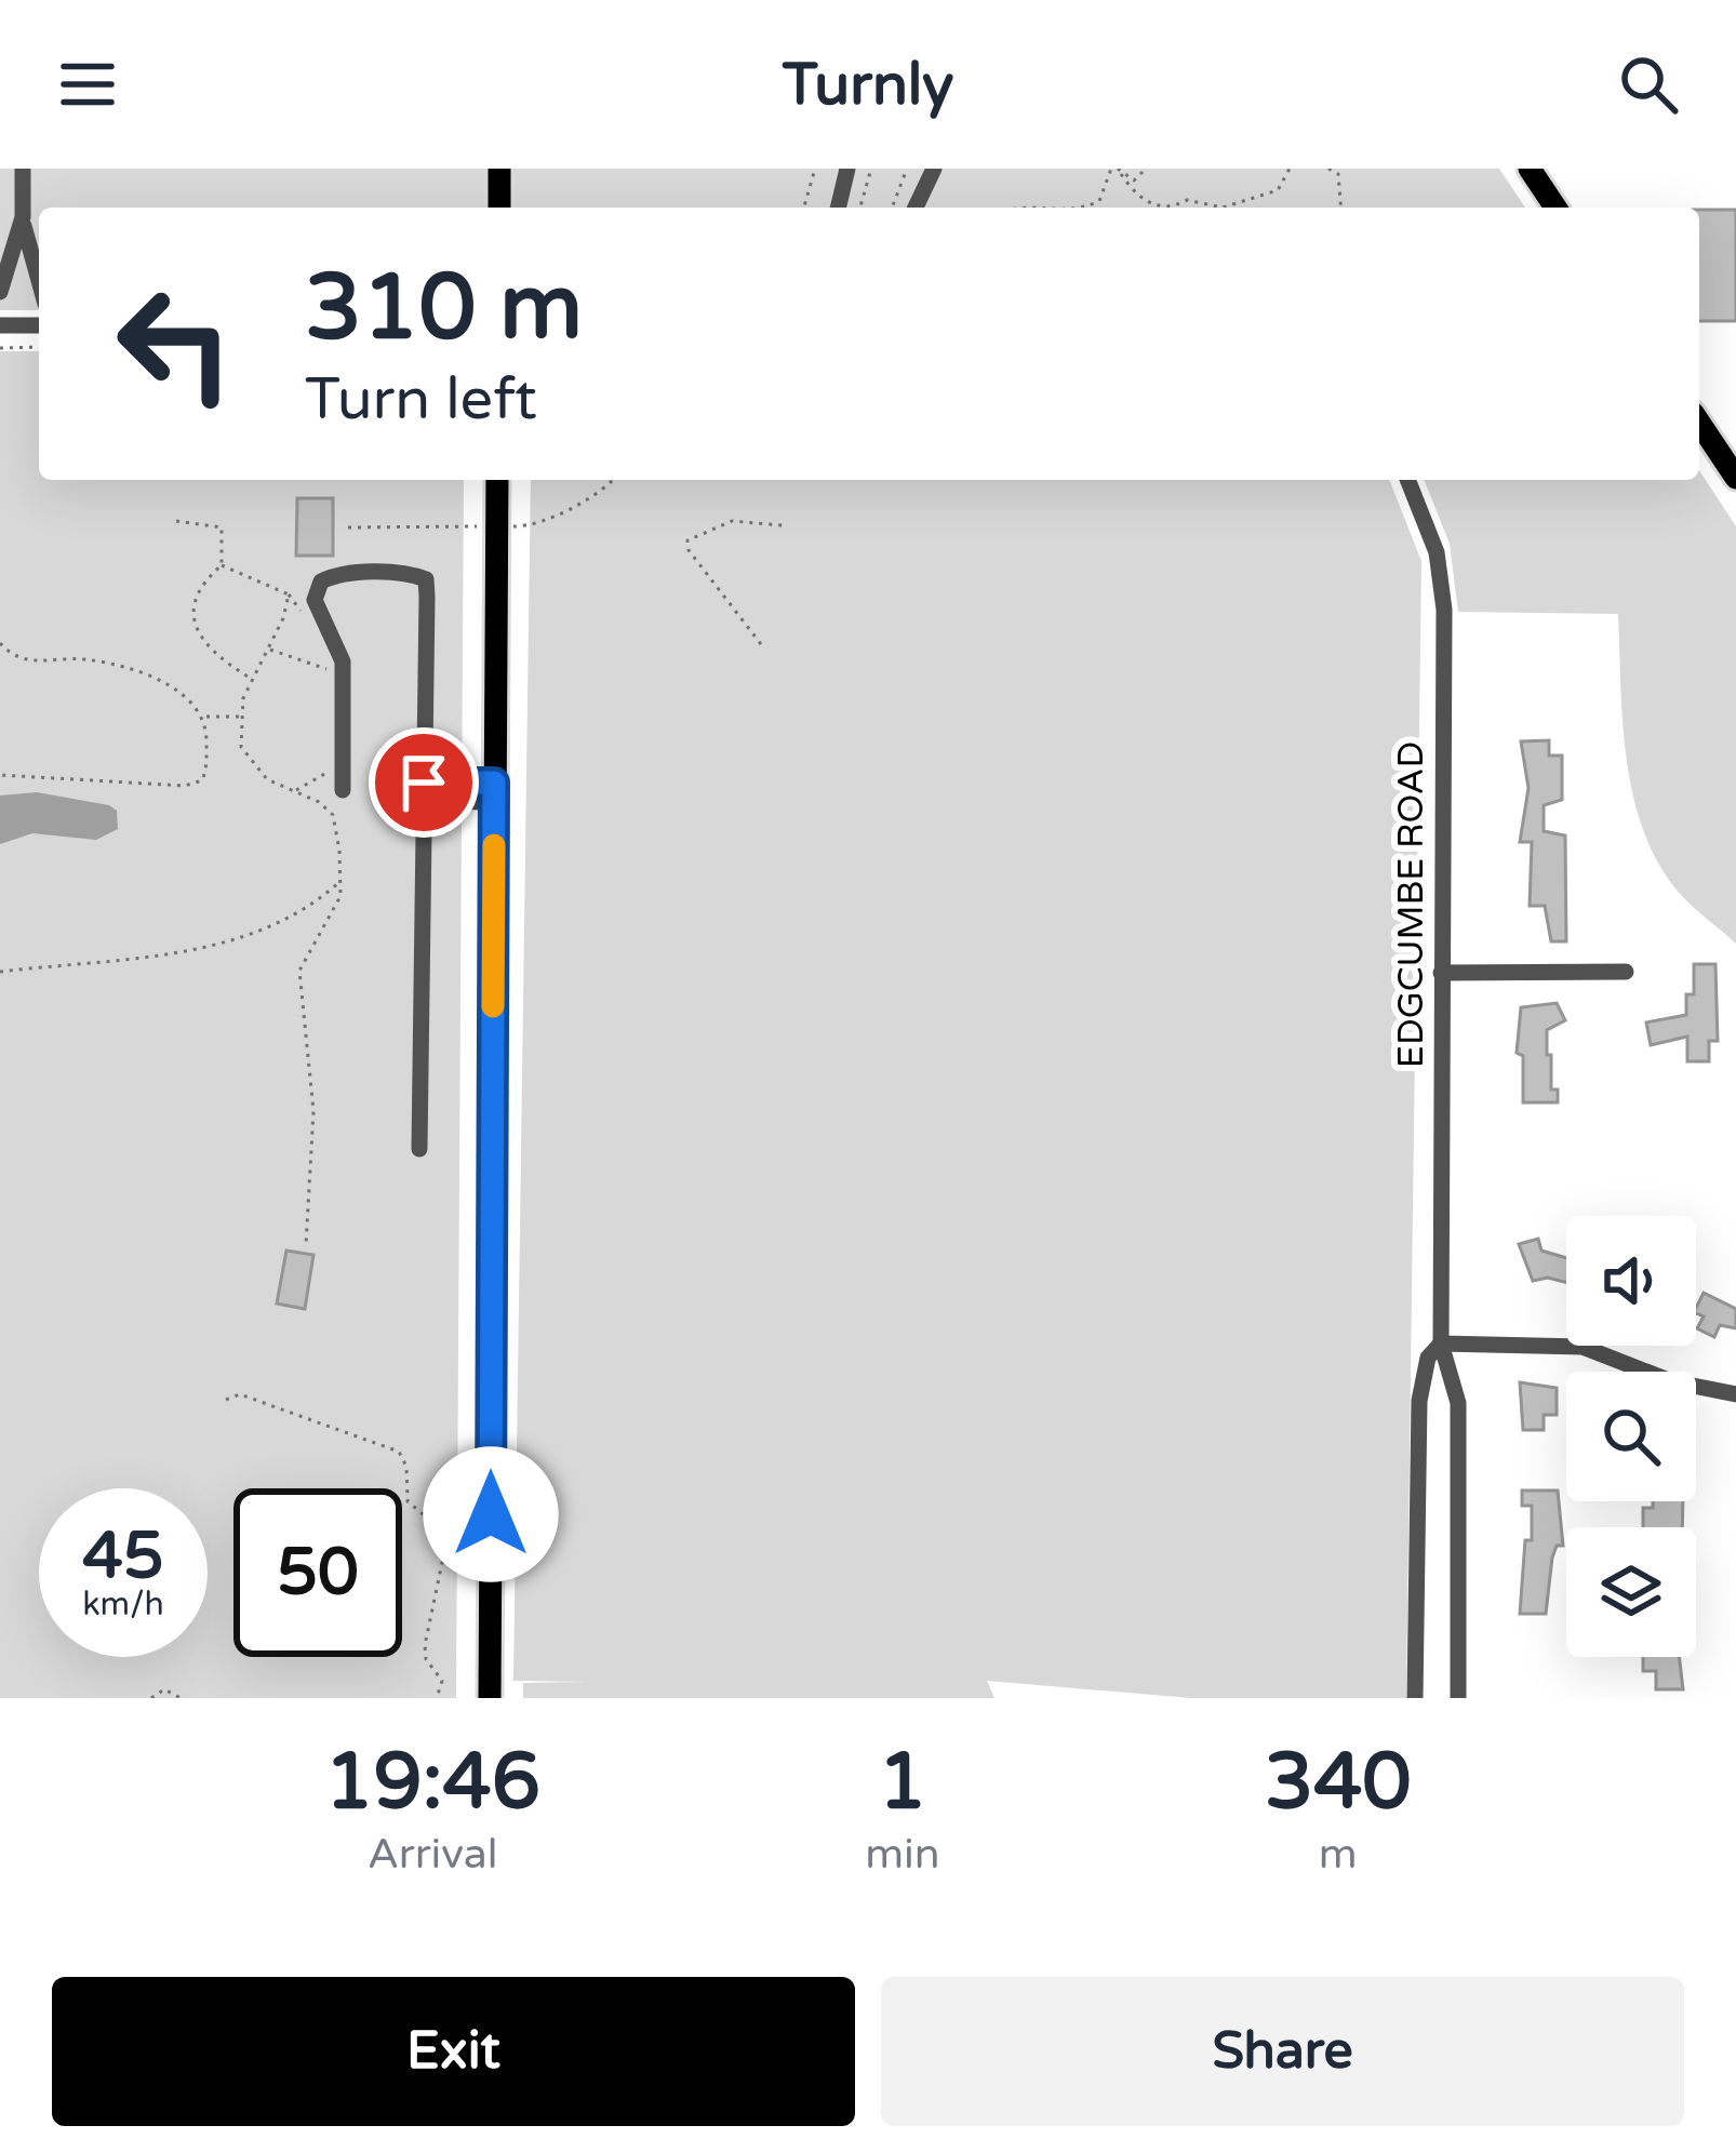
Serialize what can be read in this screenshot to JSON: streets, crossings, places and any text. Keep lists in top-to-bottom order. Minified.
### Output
{"streets":{"street":["EDGCUMBE ROAD"]},"page":{"header":"Turnly","turn":["310 m","Turn left"],"speed":"45 km/h","limit":"50","eta":["19:46","Arrival","1","min","340","m"],"buttons":["Exit","Share"]}}
